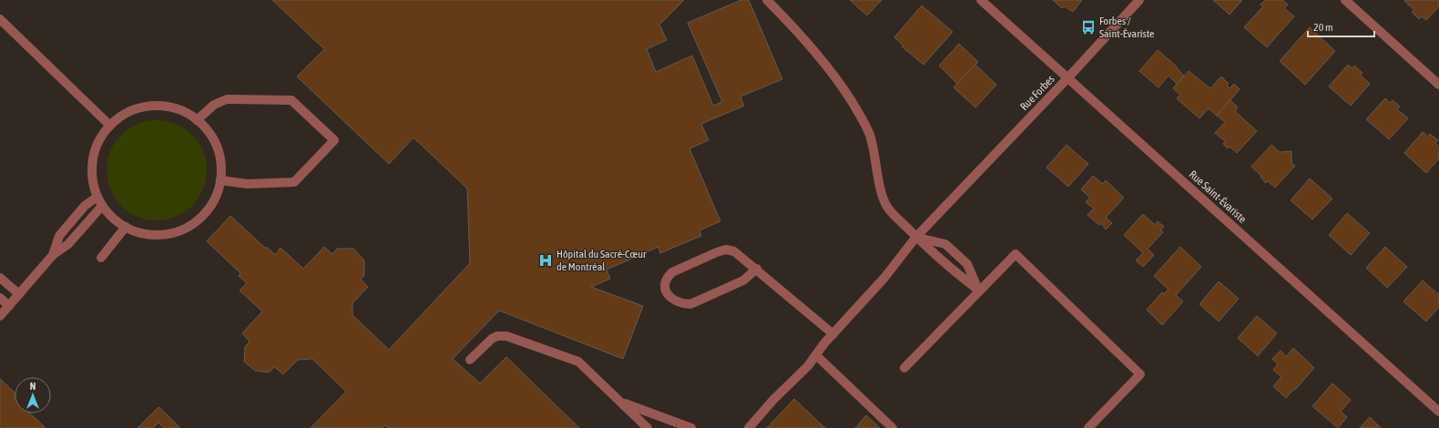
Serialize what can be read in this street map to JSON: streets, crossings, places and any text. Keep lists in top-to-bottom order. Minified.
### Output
{"streets":{"street":["Rue Forbes","Rue Saint-Évariste"]},"crossings":[["Rue Forbes","Rue Saint-Évariste"]],"places":{"bus stop":["Forbes / Saint-Évariste"],"hospital":["Hôpital du Sacré-Cœur de Montréal"]},"scale_bar":"20 m","north":"top"}
